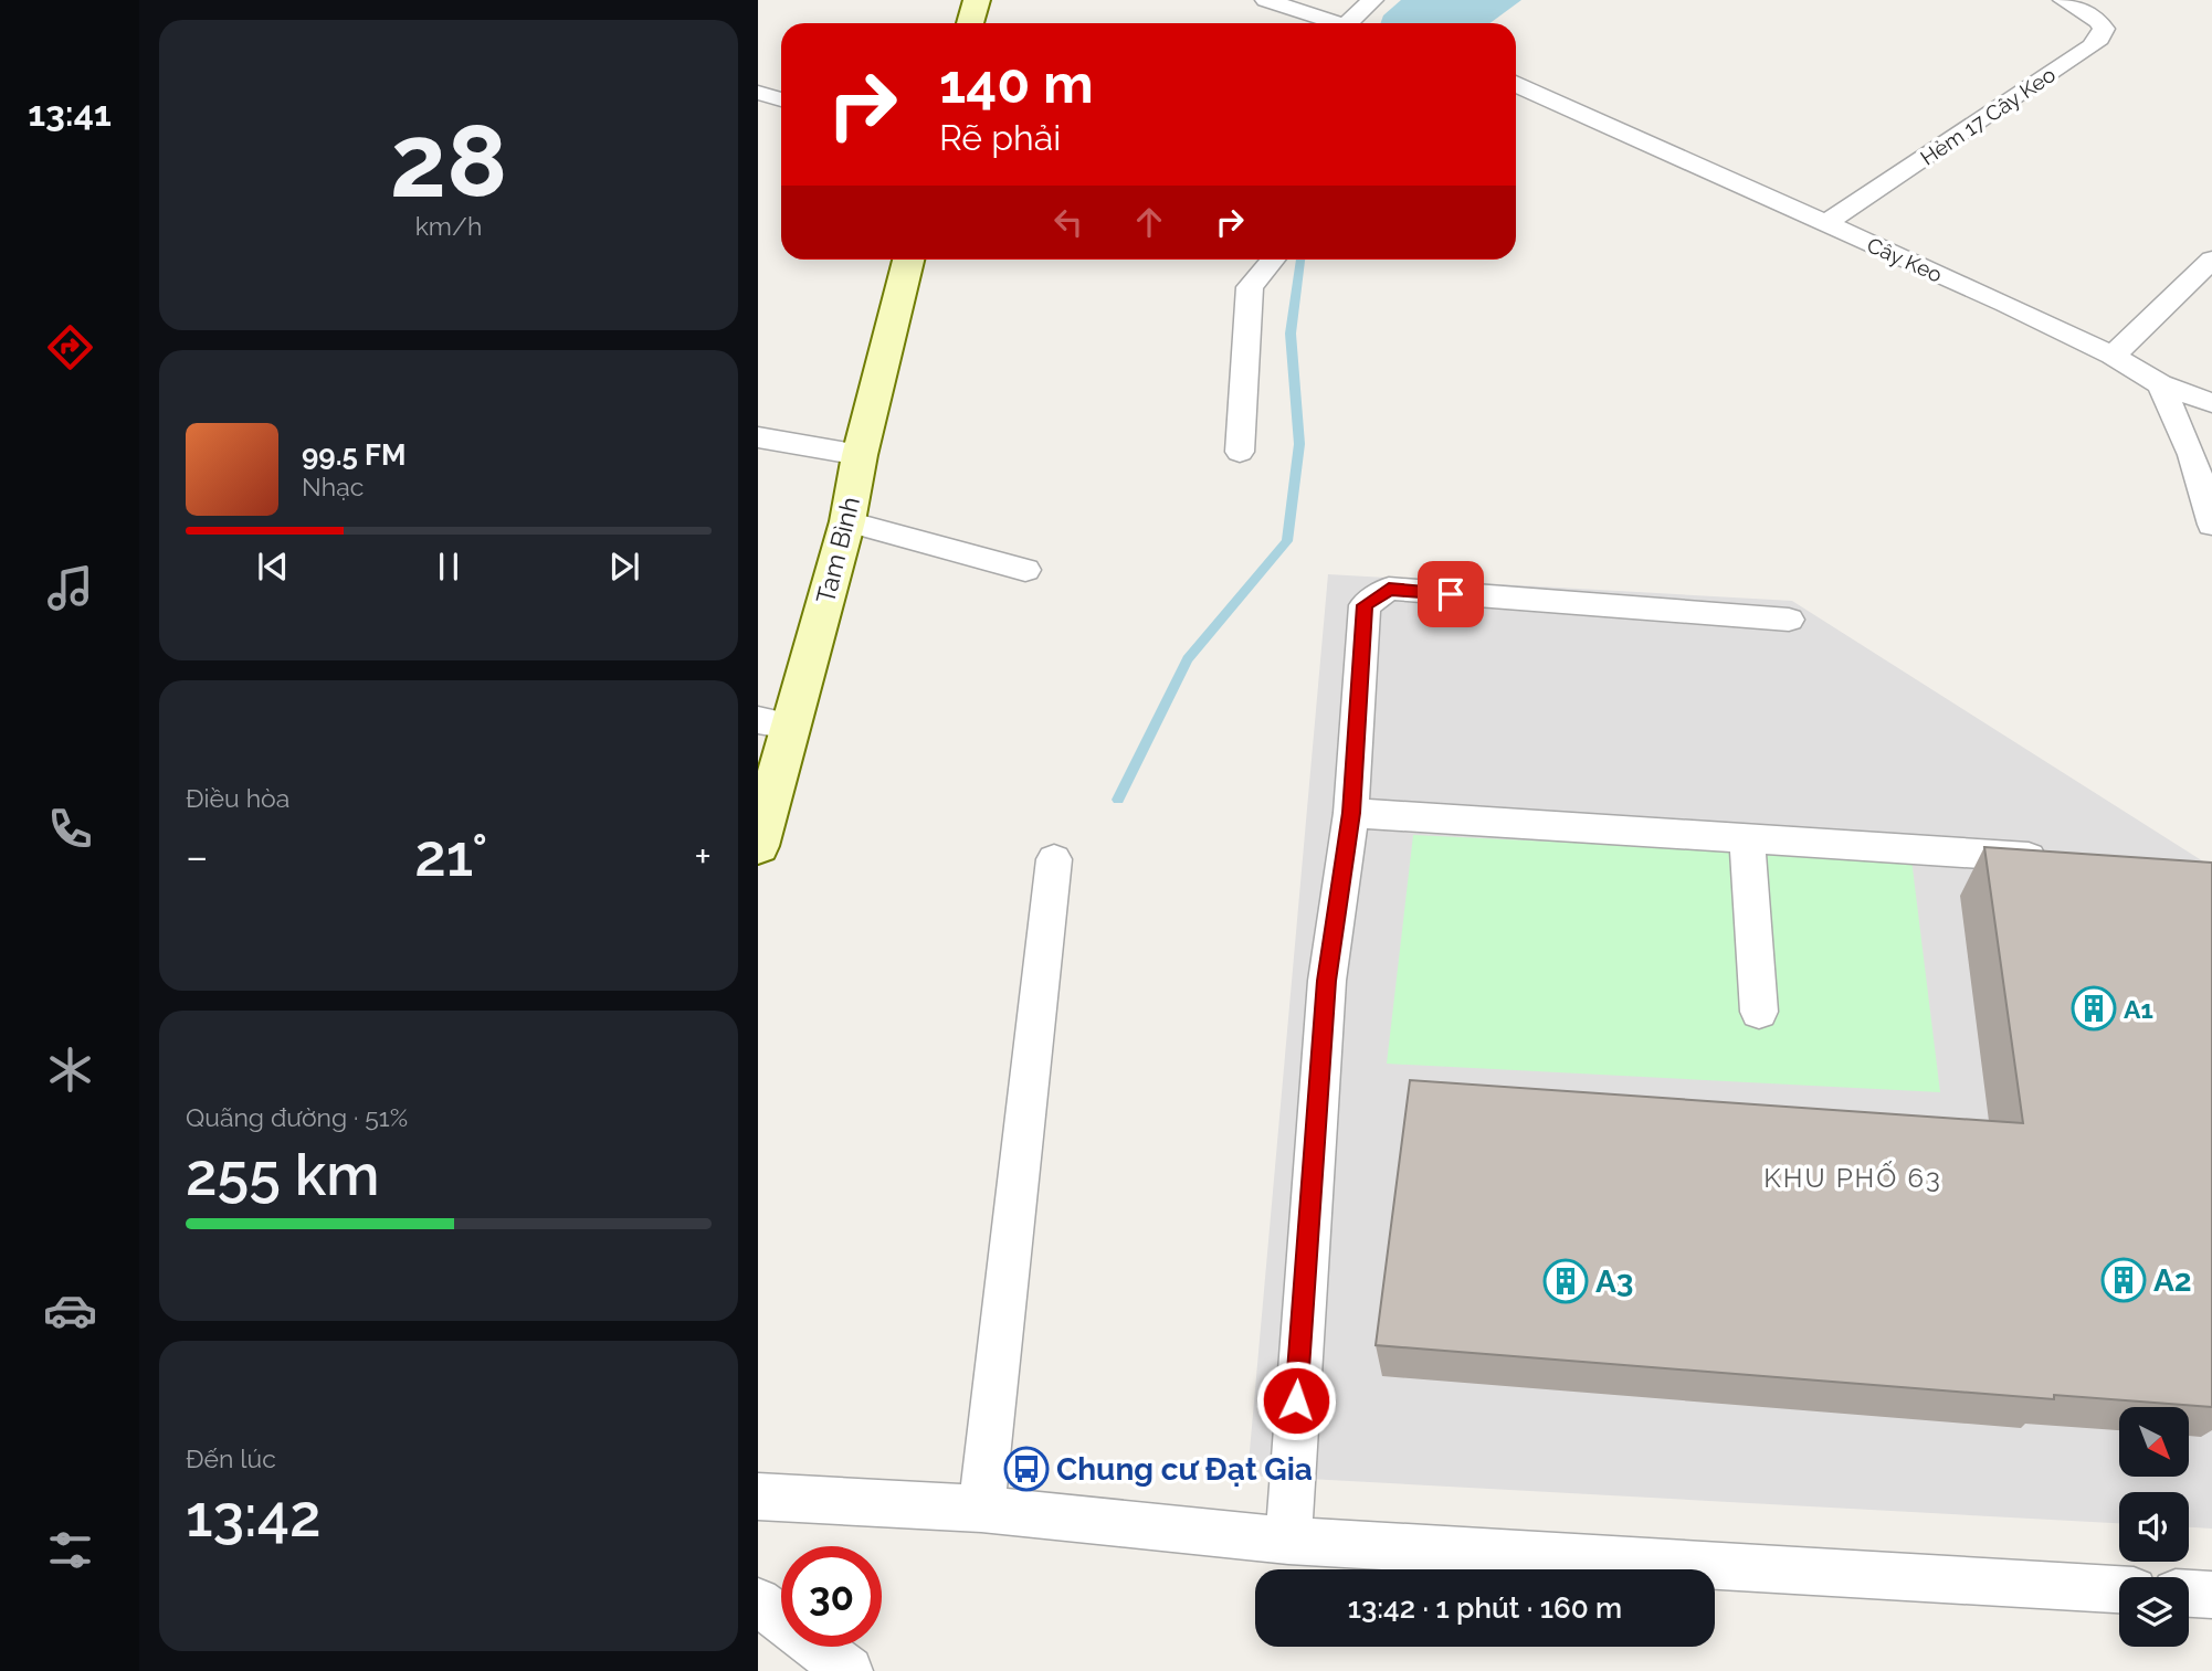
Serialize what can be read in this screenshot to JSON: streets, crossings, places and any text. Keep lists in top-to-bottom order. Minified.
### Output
{"streets":{"main road":["Tam Bình"],"street":["Hẻm 17 Cây Keo","Cây Keo"]},"crossings":[["Hẻm 17 Cây Keo","Cây Keo"]],"districts":["KHU PHỐ 63"],"places":{"building":["A1","A2","A3"],"bus stop":["Chung cư Đạt Gia"]},"north":"bottom right","page":{"tabs":"13:41","tile":[["28","km/h"],"Điều hòa",["Quãng đường · 51%","255 km"],["Đến lúc","13:42"]],"turn":["140 m","Rẽ phải"],"song":["99.5 FM","Nhạc"],"heat":["−","21°","+"],"limit":"30","trip":"13:42 · 1 phút · 160 m"}}
